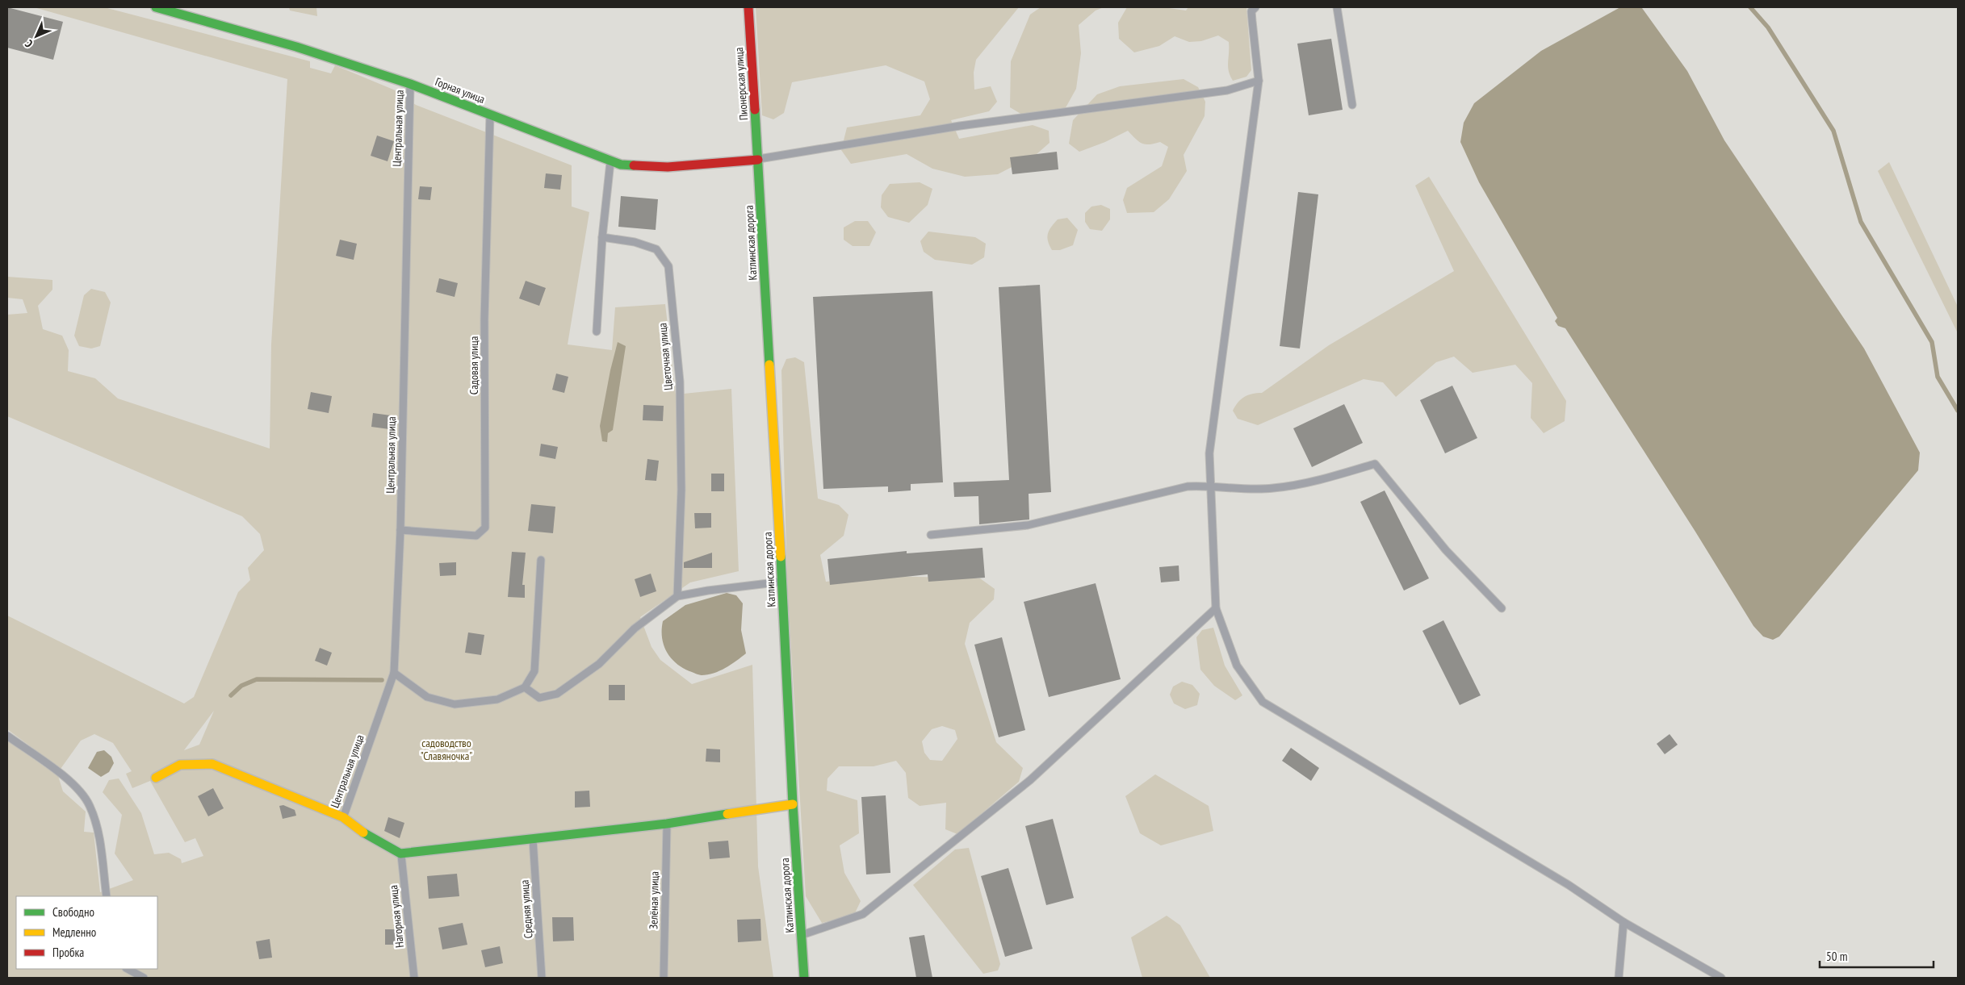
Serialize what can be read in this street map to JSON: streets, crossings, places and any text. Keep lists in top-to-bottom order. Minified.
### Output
{"streets":{"street":["Пионерская улица","Горная улица","Катлинская дорога"],"lane":["Центральная улица","Цветочная улица","Садовая улица","Зелёная улица","Средняя улица","Нагорная улица"]},"crossings":[["Пионерская улица","Горная улица"],["Пионерская улица","Катлинская дорога"],["Горная улица","Центральная улица"],["Горная улица","Катлинская дорога"],["Горная улица","Садовая улица"],["Центральная улица","Садовая улица"]],"parks":["садоводство \"Славяночка\""],"legend":["Свободно","Медленно","Пробка"],"scale_bar":"50 m","north":"bottom left"}
